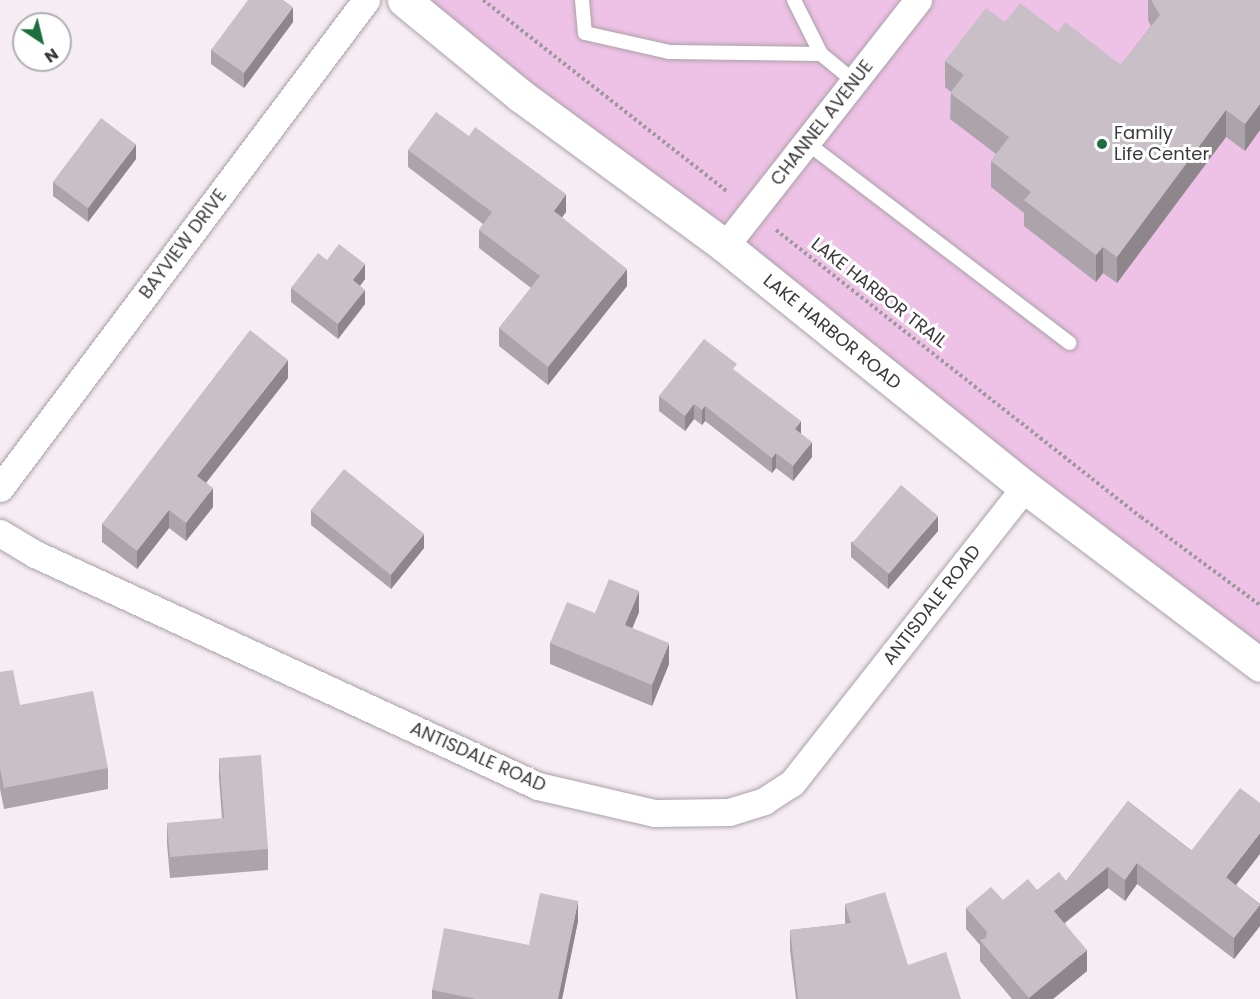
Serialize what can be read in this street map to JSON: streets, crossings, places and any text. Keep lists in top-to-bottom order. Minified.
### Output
{"streets":{"street":["CHANNEL AVENUE","BAYVIEW DRIVE","LAKE HARBOR ROAD","ANTISDALE ROAD"],"path":["LAKE HARBOR TRAIL"]},"crossings":[["CHANNEL AVENUE","LAKE HARBOR TRAIL"],["CHANNEL AVENUE","LAKE HARBOR ROAD"],["LAKE HARBOR ROAD","ANTISDALE ROAD"]],"places":["Family Life Center"],"north":"bottom right"}
